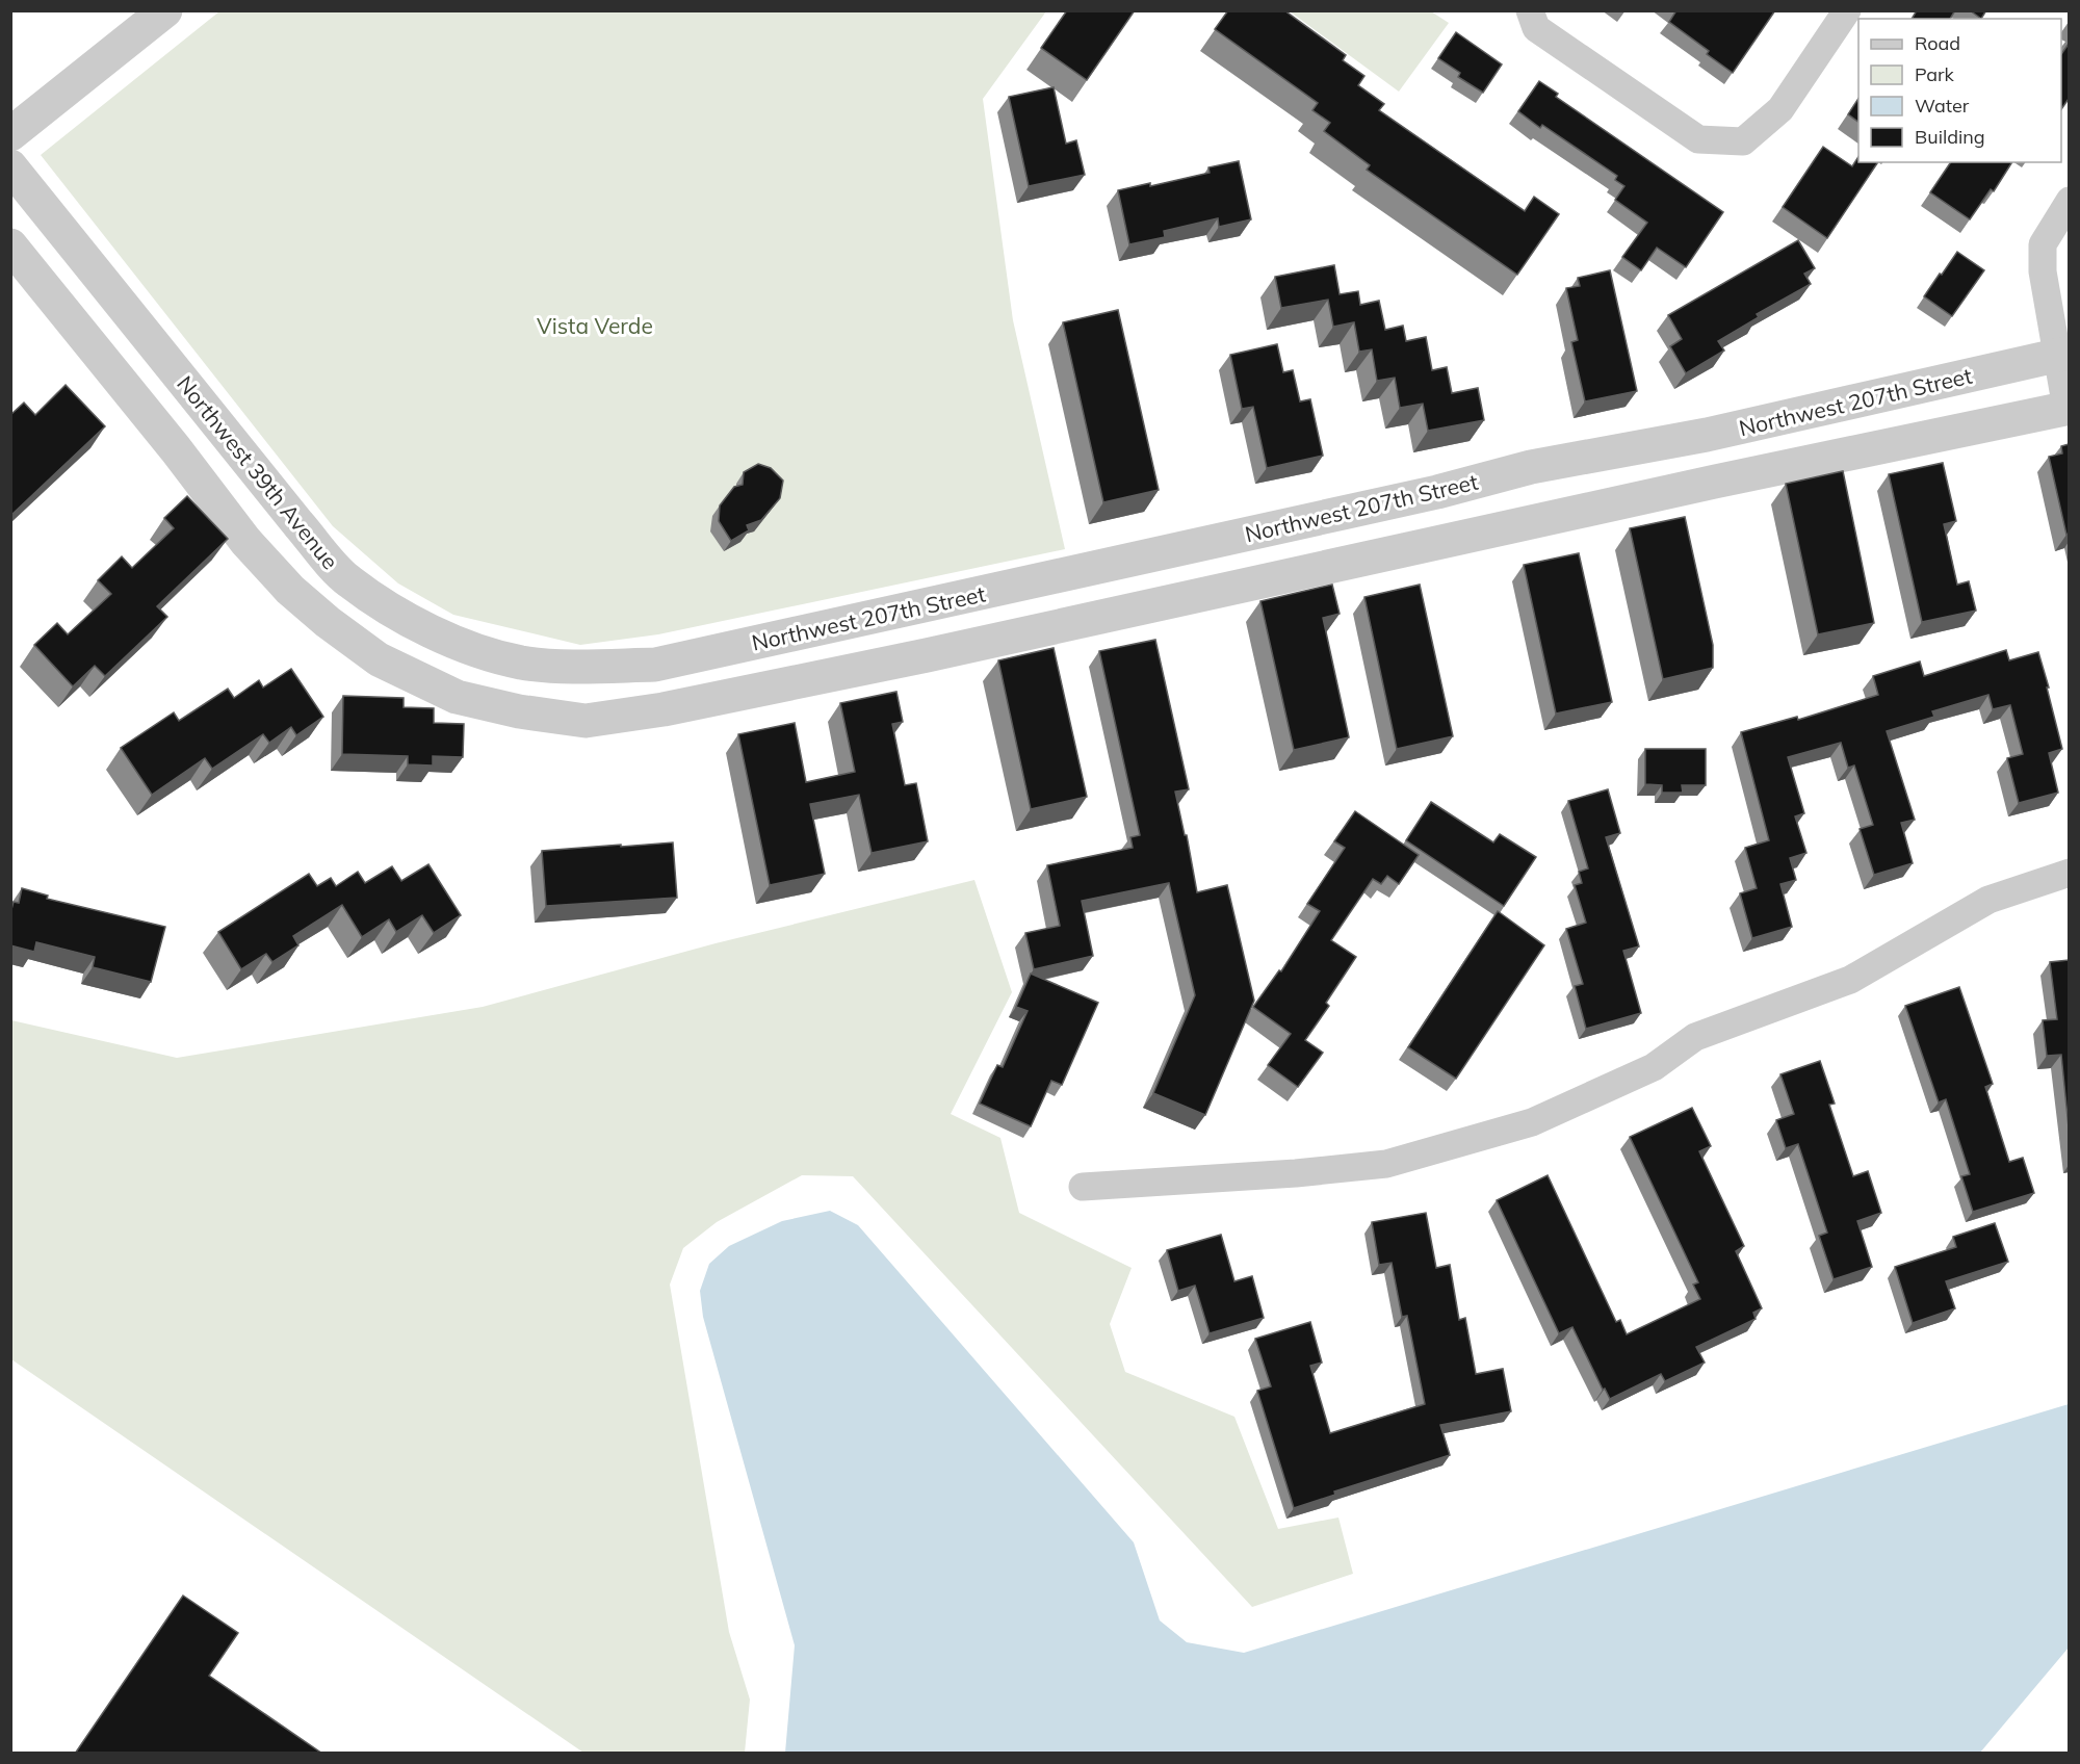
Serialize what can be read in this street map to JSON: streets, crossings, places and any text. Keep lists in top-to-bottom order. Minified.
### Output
{"streets":{"street":["Northwest 207th Street","Northwest 39th Avenue"]},"crossings":[["Northwest 207th Street","Northwest 39th Avenue"]],"parks":["Vista Verde"],"legend":["Road","Park","Water","Building"]}
